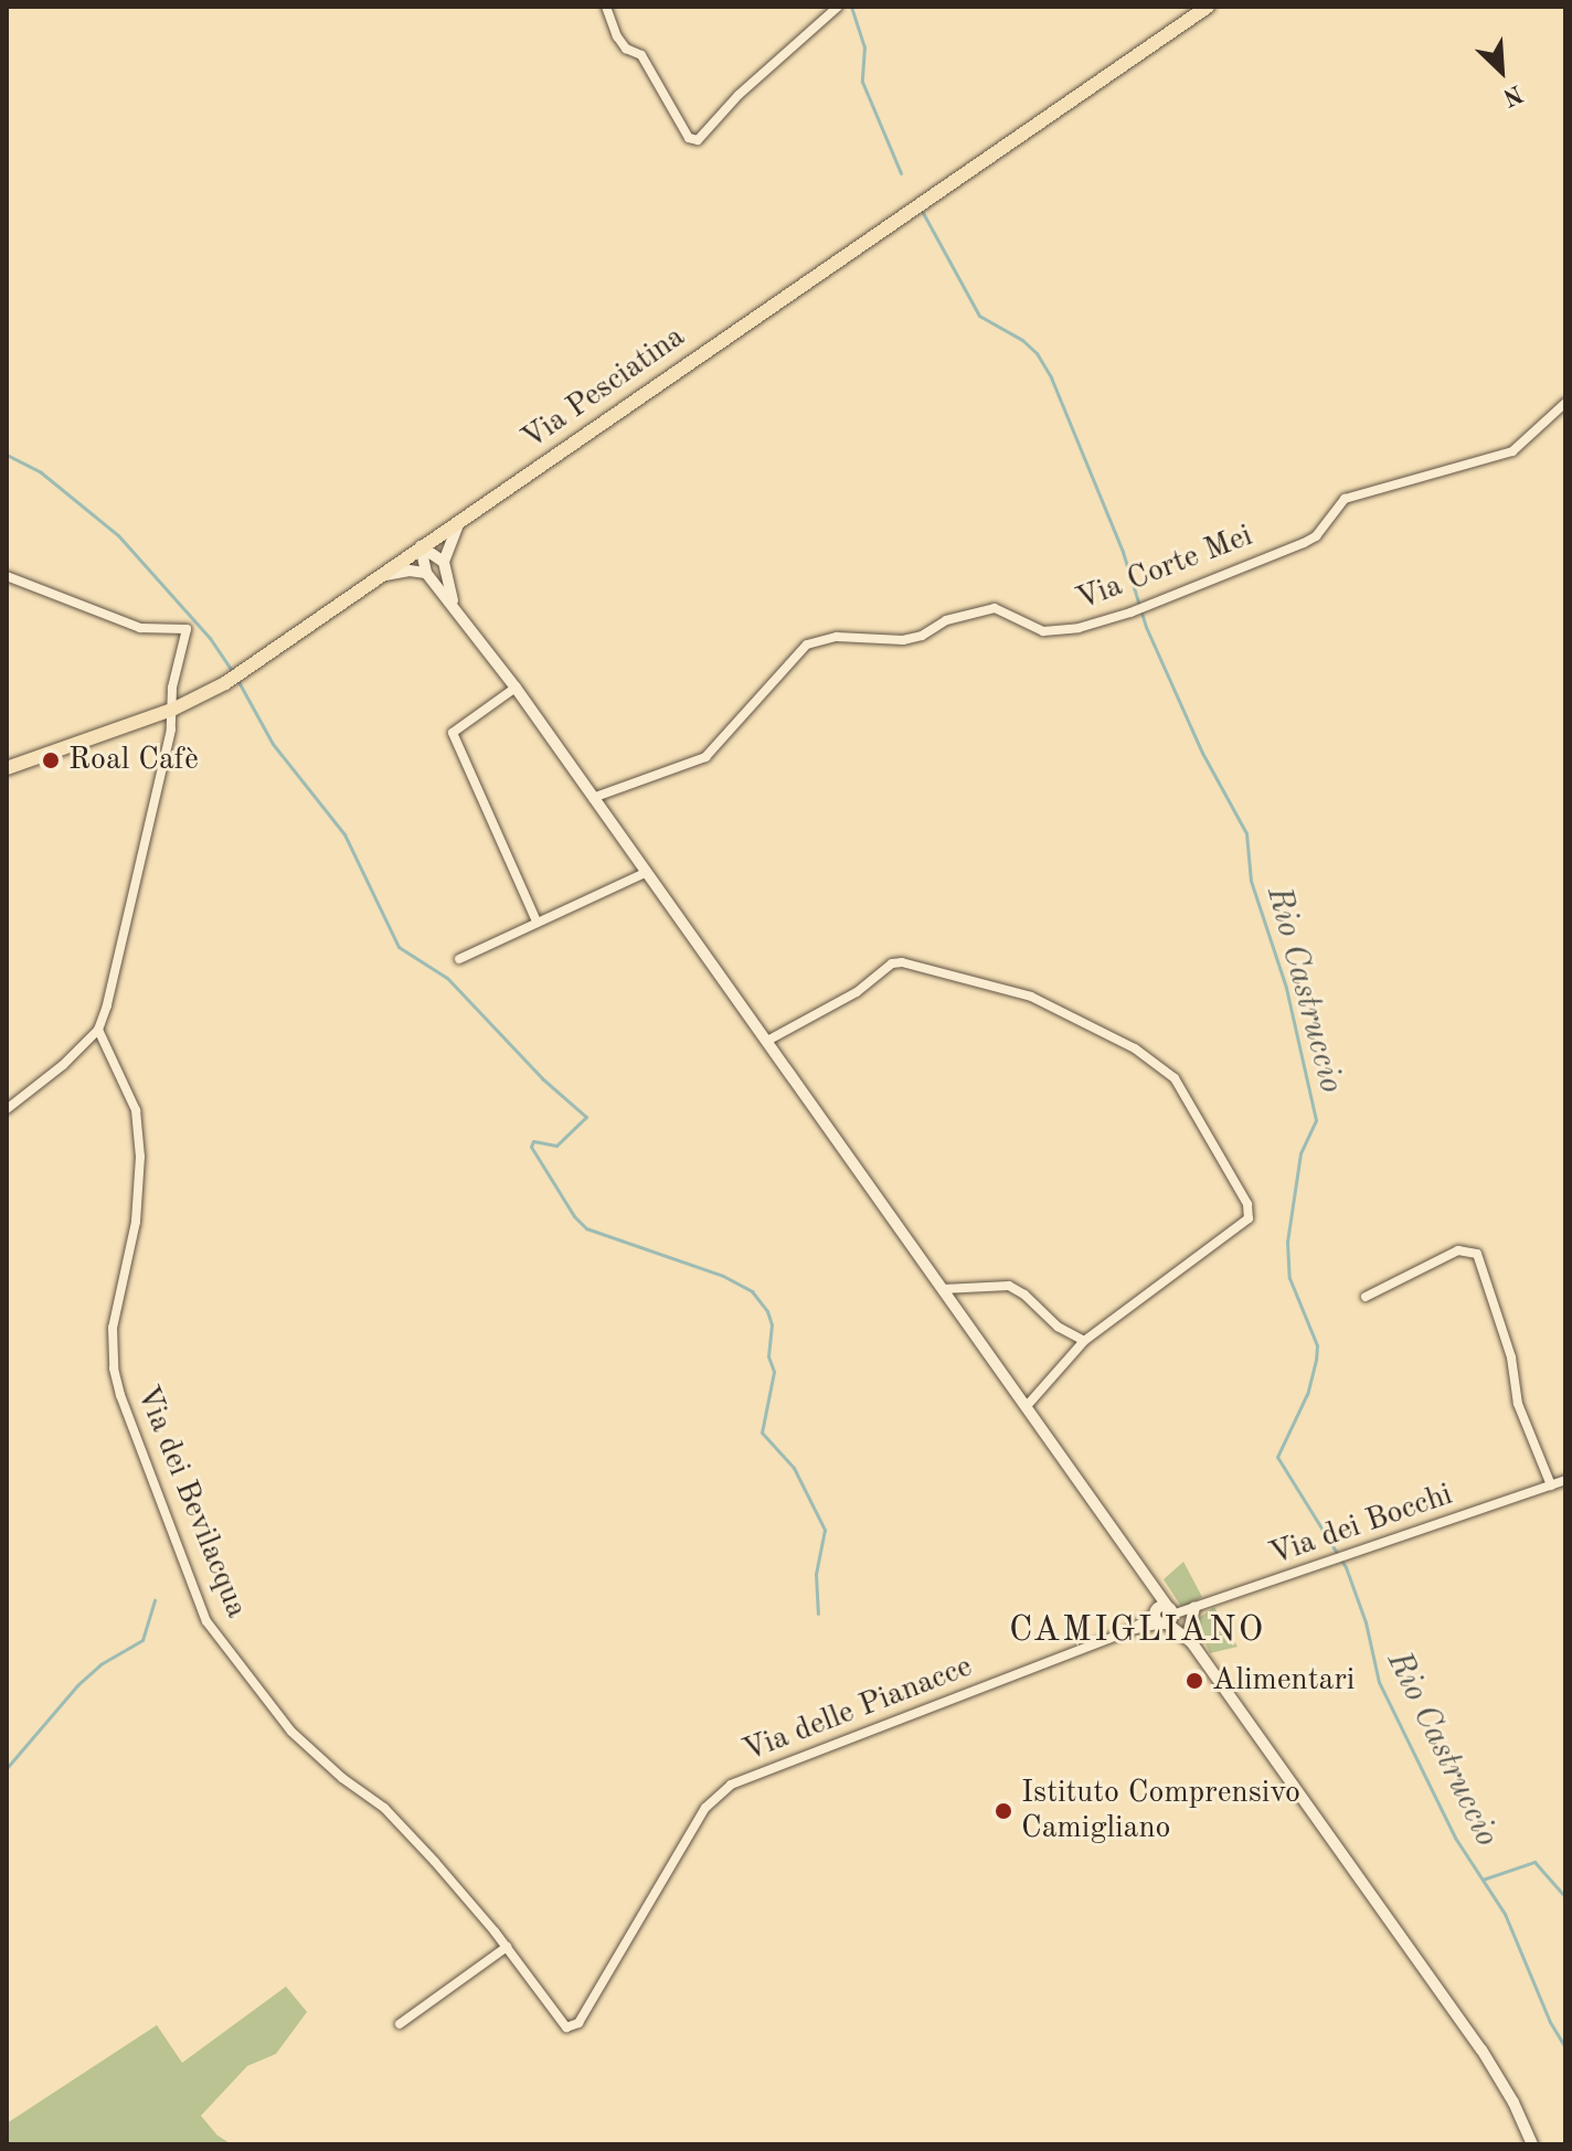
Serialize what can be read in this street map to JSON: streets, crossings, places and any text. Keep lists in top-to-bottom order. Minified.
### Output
{"streets":{"main road":["Via Pesciatina"],"street":["Via Corte Mei","Via dei Bevilacqua","Via dei Bocchi","Via delle Pianacce"]},"crossings":[["Via dei Bevilacqua","Via delle Pianacce"],["Via dei Bocchi","Via delle Pianacce"]],"districts":["CAMIGLIANO"],"water":["Rio Castruccio"],"places":["Roal Cafè","Alimentari","Istituto Comprensivo Camigliano"],"north":"bottom right"}
